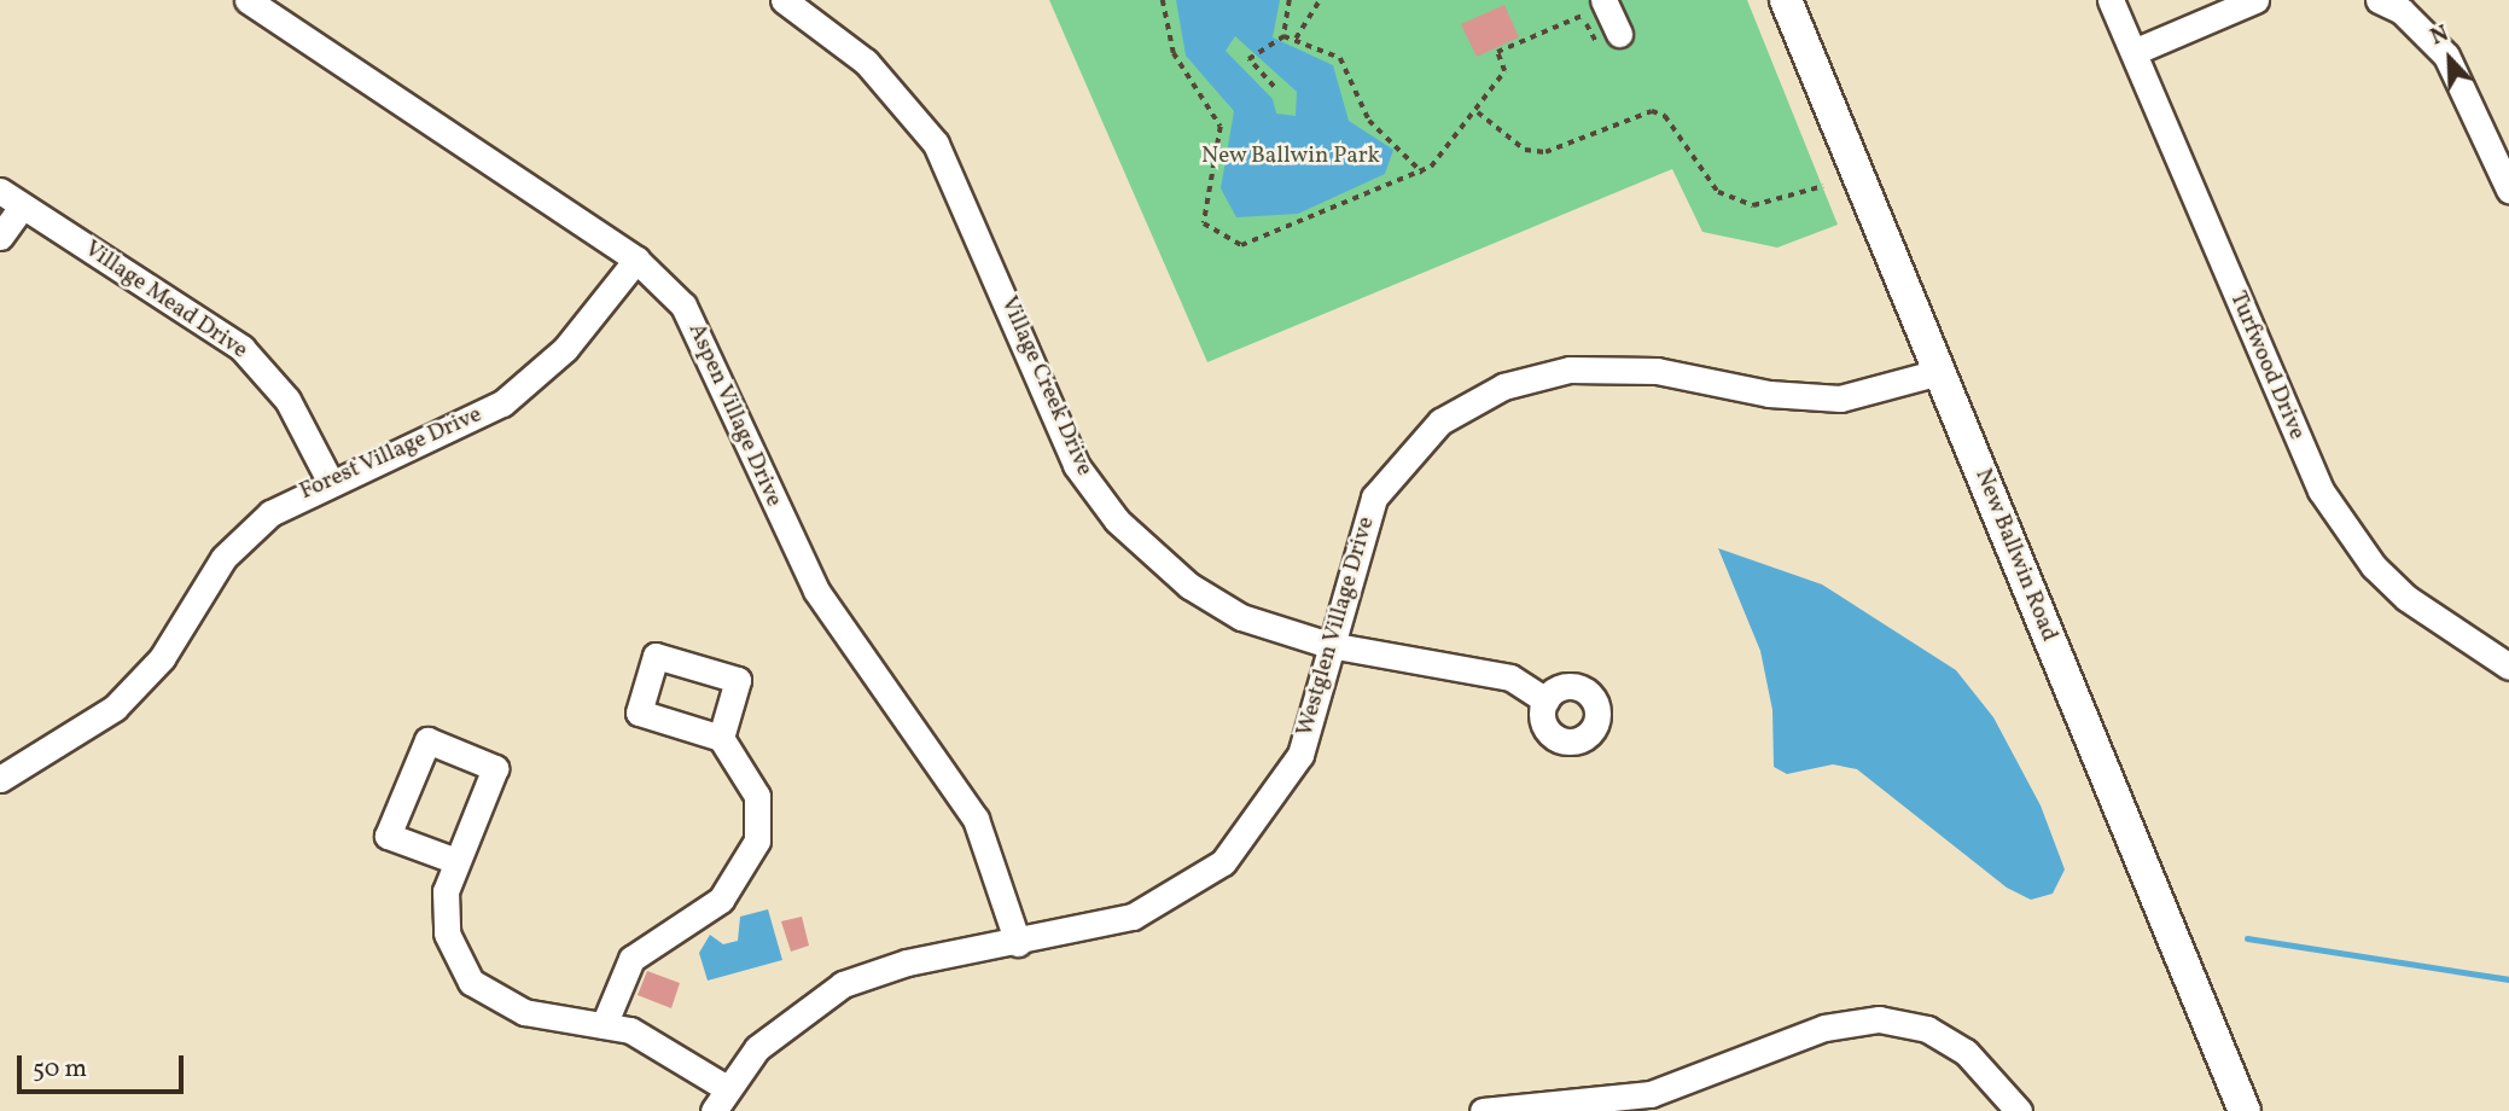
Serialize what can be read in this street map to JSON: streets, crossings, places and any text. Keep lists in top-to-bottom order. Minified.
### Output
{"streets":{"main road":["New Ballwin Road"],"street":["Village Mead Drive","Turfwood Drive","Village Creek Drive","Aspen Village Drive","Forest Village Drive","Westglen Village Drive"]},"crossings":[["Village Mead Drive","Forest Village Drive"],["Village Creek Drive","Westglen Village Drive"],["Aspen Village Drive","Forest Village Drive"],["Aspen Village Drive","Westglen Village Drive"],["New Ballwin Road","Westglen Village Drive"]],"parks":["New Ballwin Park"],"scale_bar":"50 m","north":"top left"}
